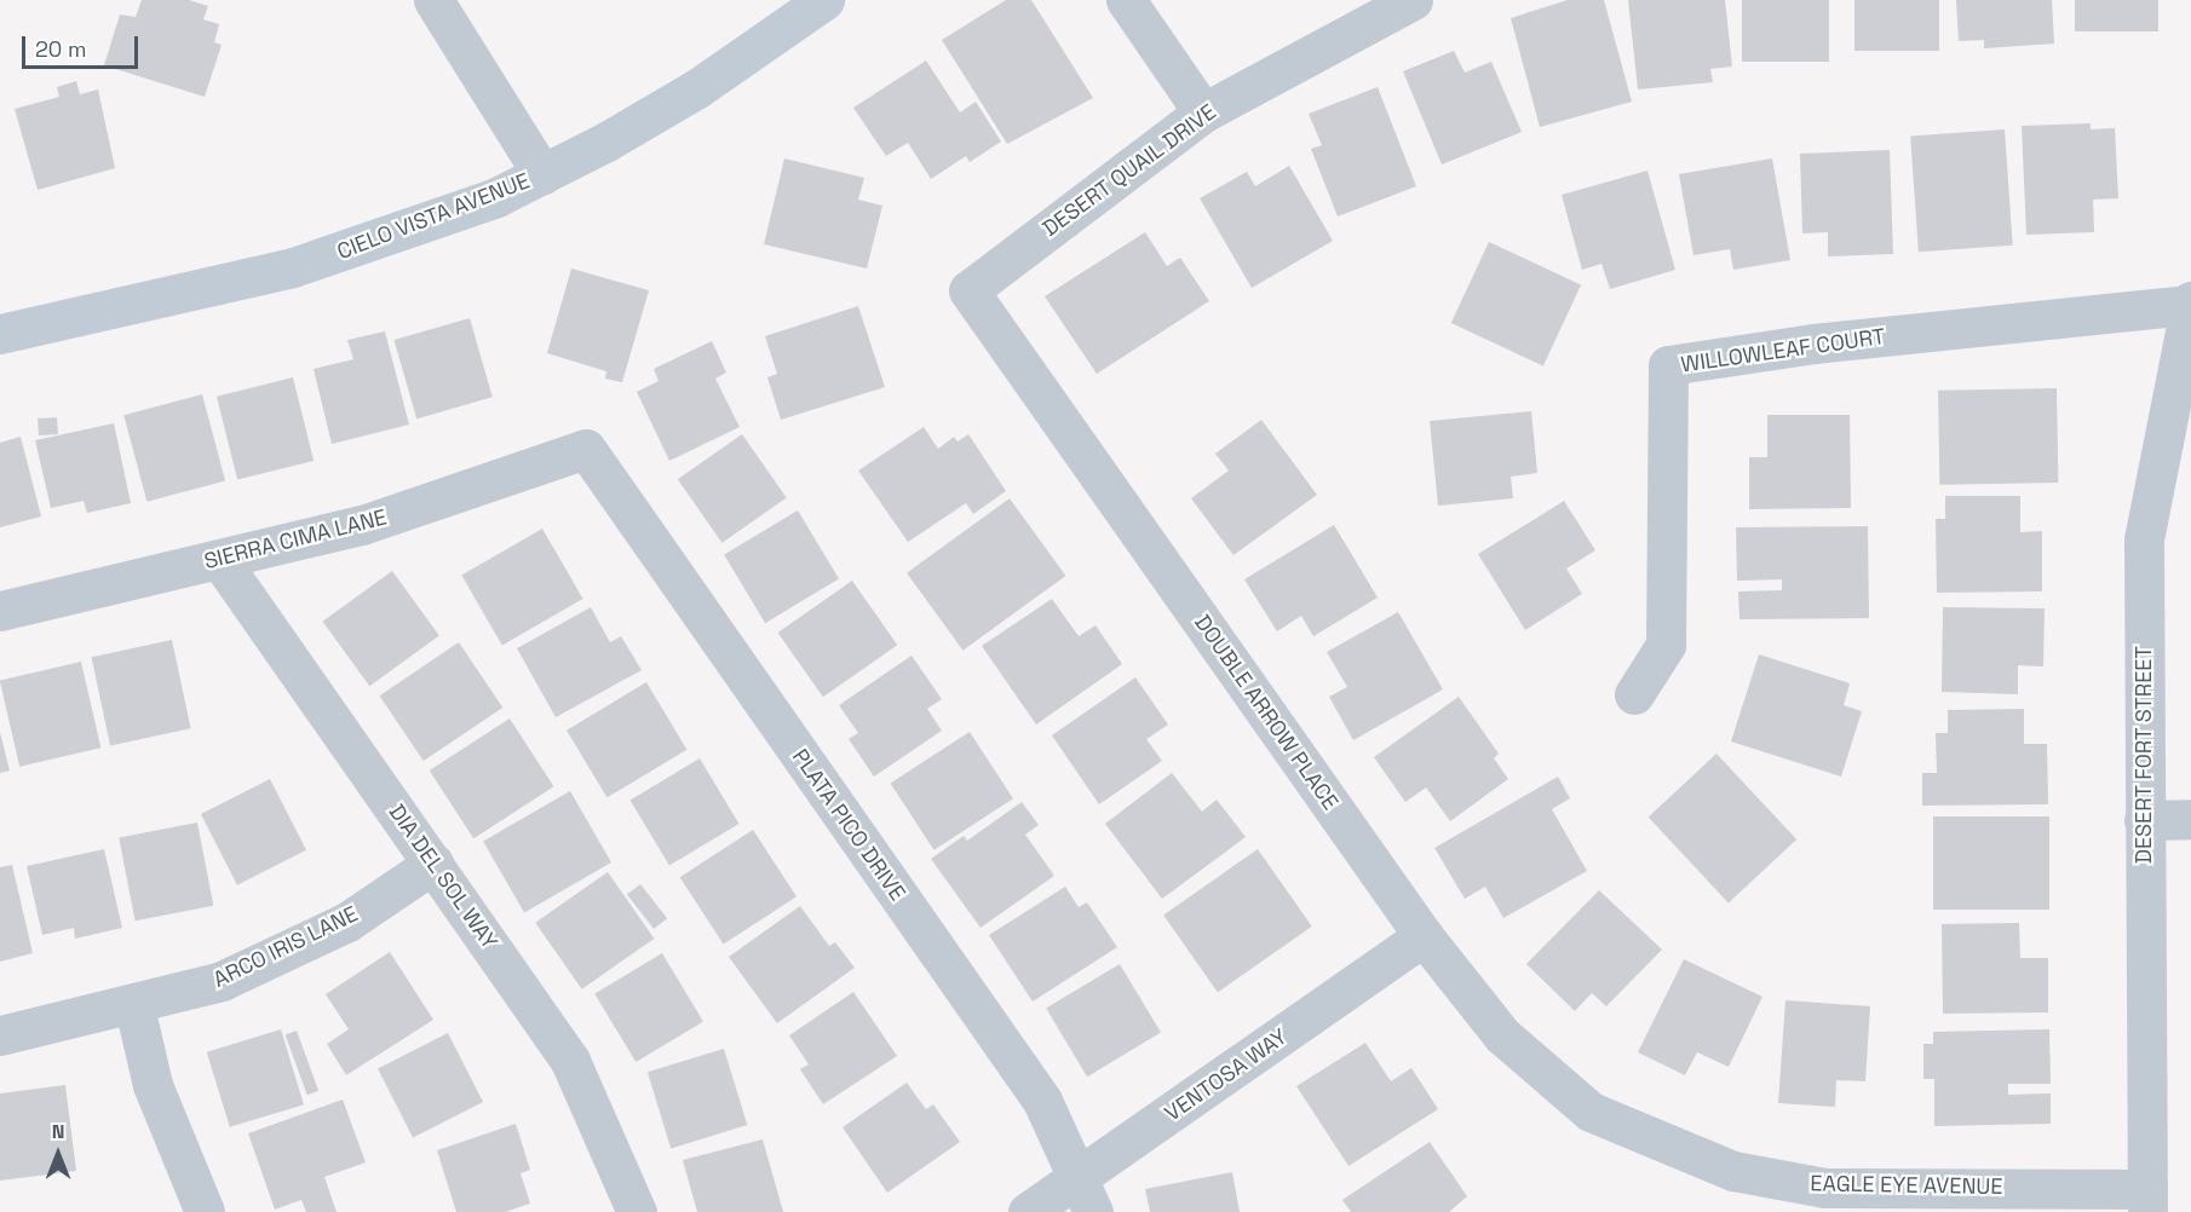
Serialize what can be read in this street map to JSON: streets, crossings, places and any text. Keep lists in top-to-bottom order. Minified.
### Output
{"streets":{"street":["DESERT QUAIL DRIVE","CIELO VISTA AVENUE","WILLOWLEAF COURT","SIERRA CIMA LANE","DOUBLE ARROW PLACE","DESERT FORT STREET","PLATA PICO DRIVE","DIA DEL SOL WAY","ARCO IRIS LANE","VENTOSA WAY","EAGLE EYE AVENUE"]},"crossings":[["DESERT QUAIL DRIVE","DOUBLE ARROW PLACE"],["WILLOWLEAF COURT","DESERT FORT STREET"],["SIERRA CIMA LANE","PLATA PICO DRIVE"],["SIERRA CIMA LANE","DIA DEL SOL WAY"],["DOUBLE ARROW PLACE","VENTOSA WAY"],["DOUBLE ARROW PLACE","EAGLE EYE AVENUE"],["DESERT FORT STREET","EAGLE EYE AVENUE"],["PLATA PICO DRIVE","VENTOSA WAY"],["DIA DEL SOL WAY","ARCO IRIS LANE"]],"scale_bar":"20 m","north":"top"}
